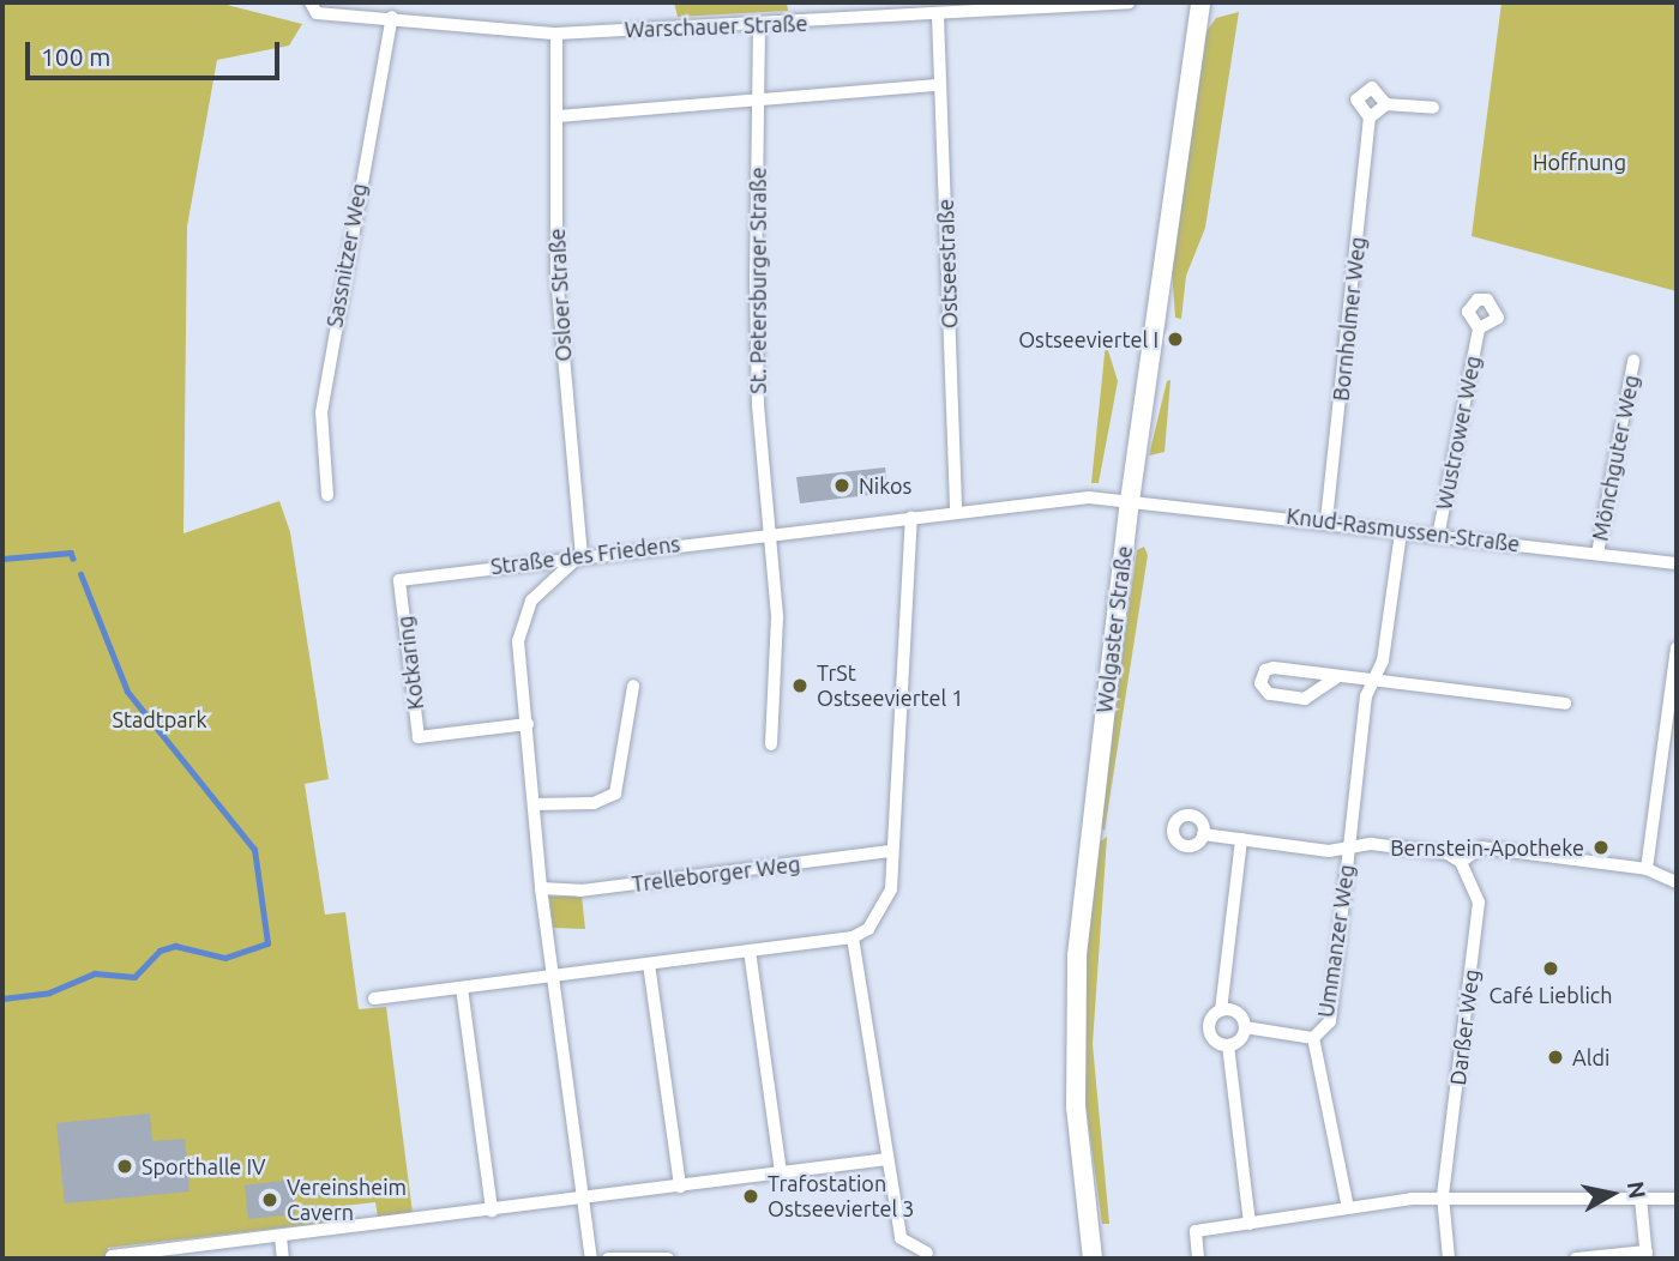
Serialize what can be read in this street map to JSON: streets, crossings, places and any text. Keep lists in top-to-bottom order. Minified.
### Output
{"streets":{"main road":["Wolgaster Straße"],"street":["Warschauer Straße","Sassnitzer Weg","Ostseestraße","St. Petersburger Straße","Osloer Straße","Bornholmer Weg","Wustrower Weg","Mönchguter Weg","Knud-Rasmussen-Straße","Straße des Friedens","Kotkaring","Trelleborger Weg","Ummanzer Weg","Darßer Weg"]},"crossings":[["Warschauer Straße","Sassnitzer Weg"],["Warschauer Straße","Ostseestraße"],["Warschauer Straße","St. Petersburger Straße"],["Warschauer Straße","Osloer Straße"],["Ostseestraße","Straße des Friedens"],["St. Petersburger Straße","Straße des Friedens"],["Osloer Straße","Straße des Friedens"],["Bornholmer Weg","Knud-Rasmussen-Straße"],["Wustrower Weg","Knud-Rasmussen-Straße"],["Mönchguter Weg","Knud-Rasmussen-Straße"],["Knud-Rasmussen-Straße","Straße des Friedens"],["Knud-Rasmussen-Straße","Wolgaster Straße"],["Straße des Friedens","Wolgaster Straße"],["Straße des Friedens","Kotkaring"]],"parks":["Hoffnung","Stadtpark"],"places":["Ostseeviertel I","Nikos","TrSt Ostseeviertel 1","Bernstein-Apotheke","Café Lieblich","Aldi","Sporthalle IV","Trafostation Ostseeviertel 3","Vereinsheim Cavern"],"scale_bar":"100 m","north":"right"}
